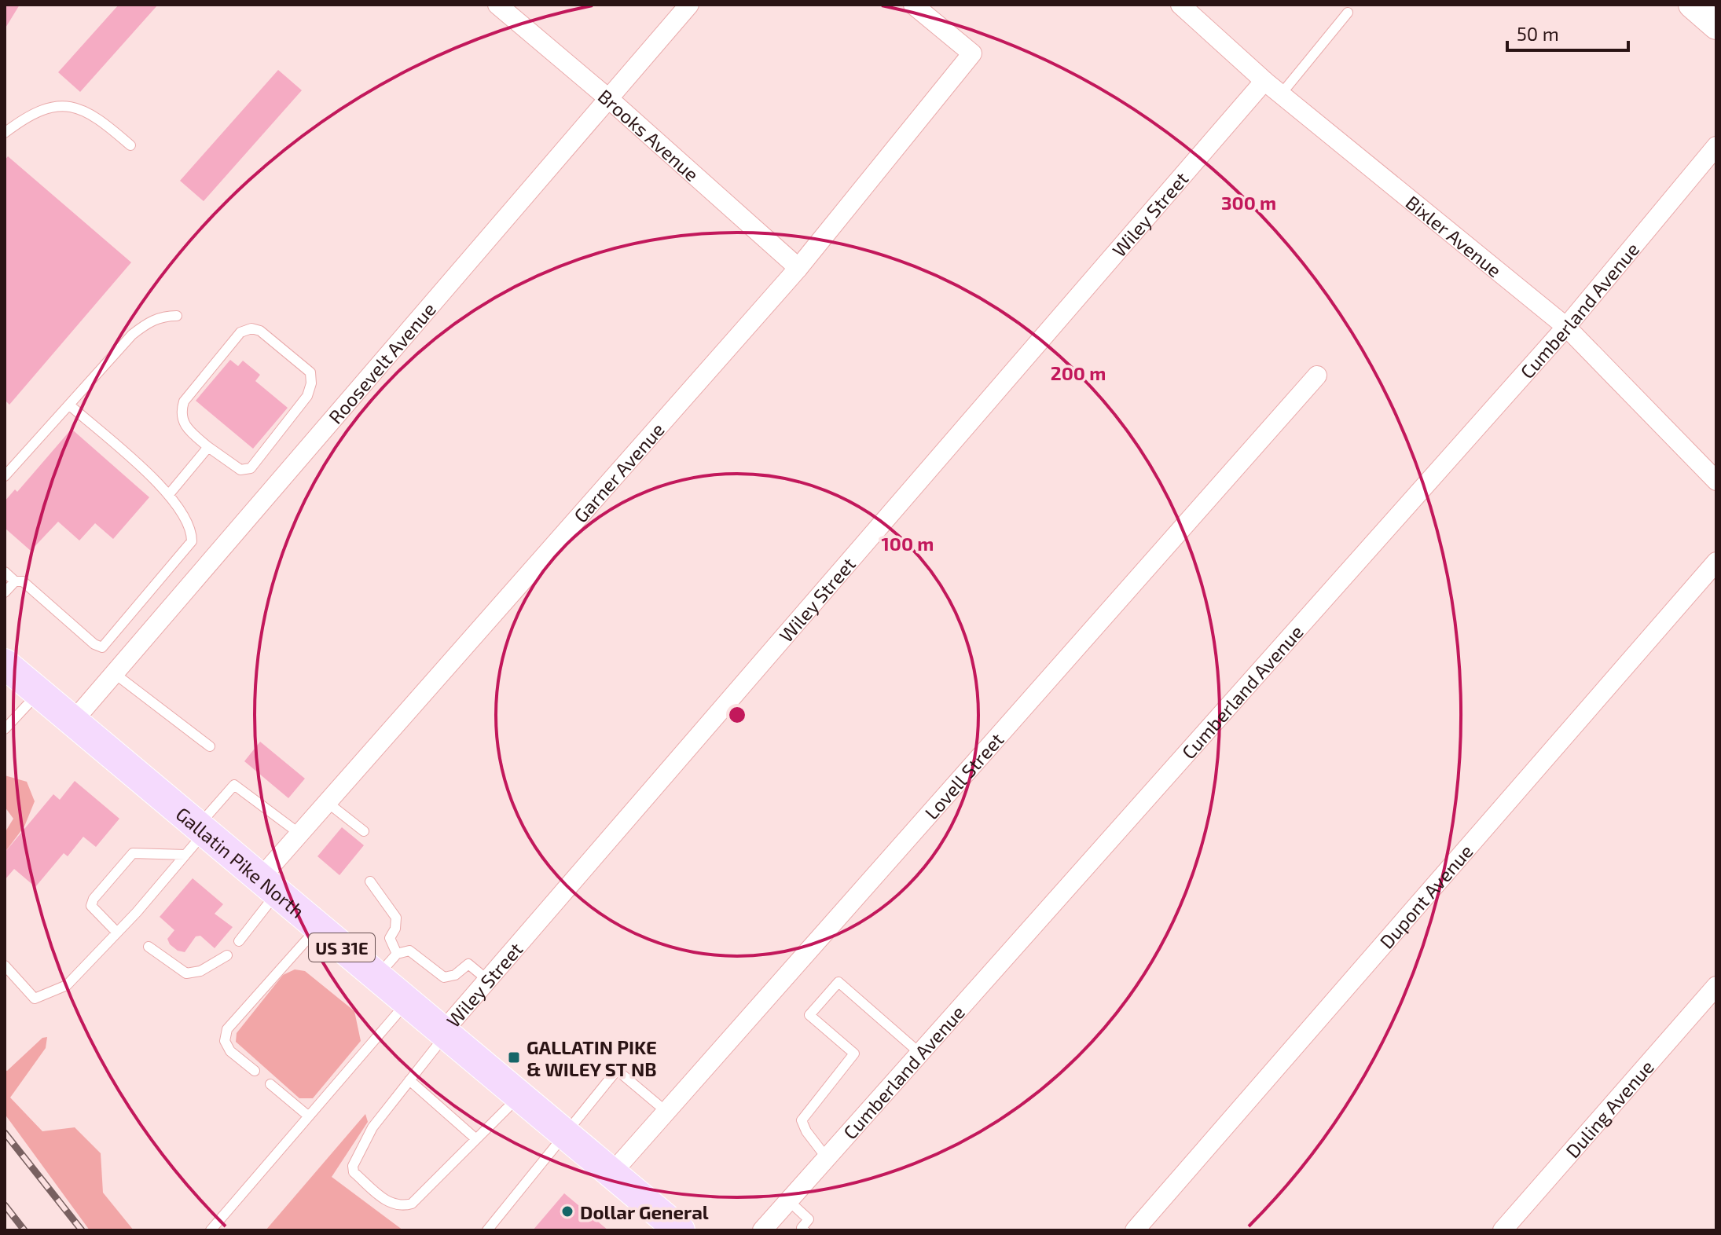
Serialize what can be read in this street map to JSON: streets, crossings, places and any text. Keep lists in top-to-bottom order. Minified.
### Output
{"streets":{"main road":["Gallatin Pike North","US 31E"],"street":["Brooks Avenue","Wiley Street","Bixler Avenue","Cumberland Avenue","Roosevelt Avenue","Garner Avenue","Lovell Street","Dupont Avenue","Duling Avenue"]},"crossings":[["Brooks Avenue","Roosevelt Avenue"],["Brooks Avenue","Garner Avenue"],["Wiley Street","Bixler Avenue"],["Wiley Street","Gallatin Pike North"],["Bixler Avenue","Cumberland Avenue"],["Roosevelt Avenue","Gallatin Pike North"],["Garner Avenue","Gallatin Pike North"],["Lovell Street","Gallatin Pike North"]],"places":{"transit":["GALLATIN PIKE & WILEY ST NB"],"other":["Dollar General"]},"scale_bar":"50 m","rings":["300 m","200 m","100 m"]}
